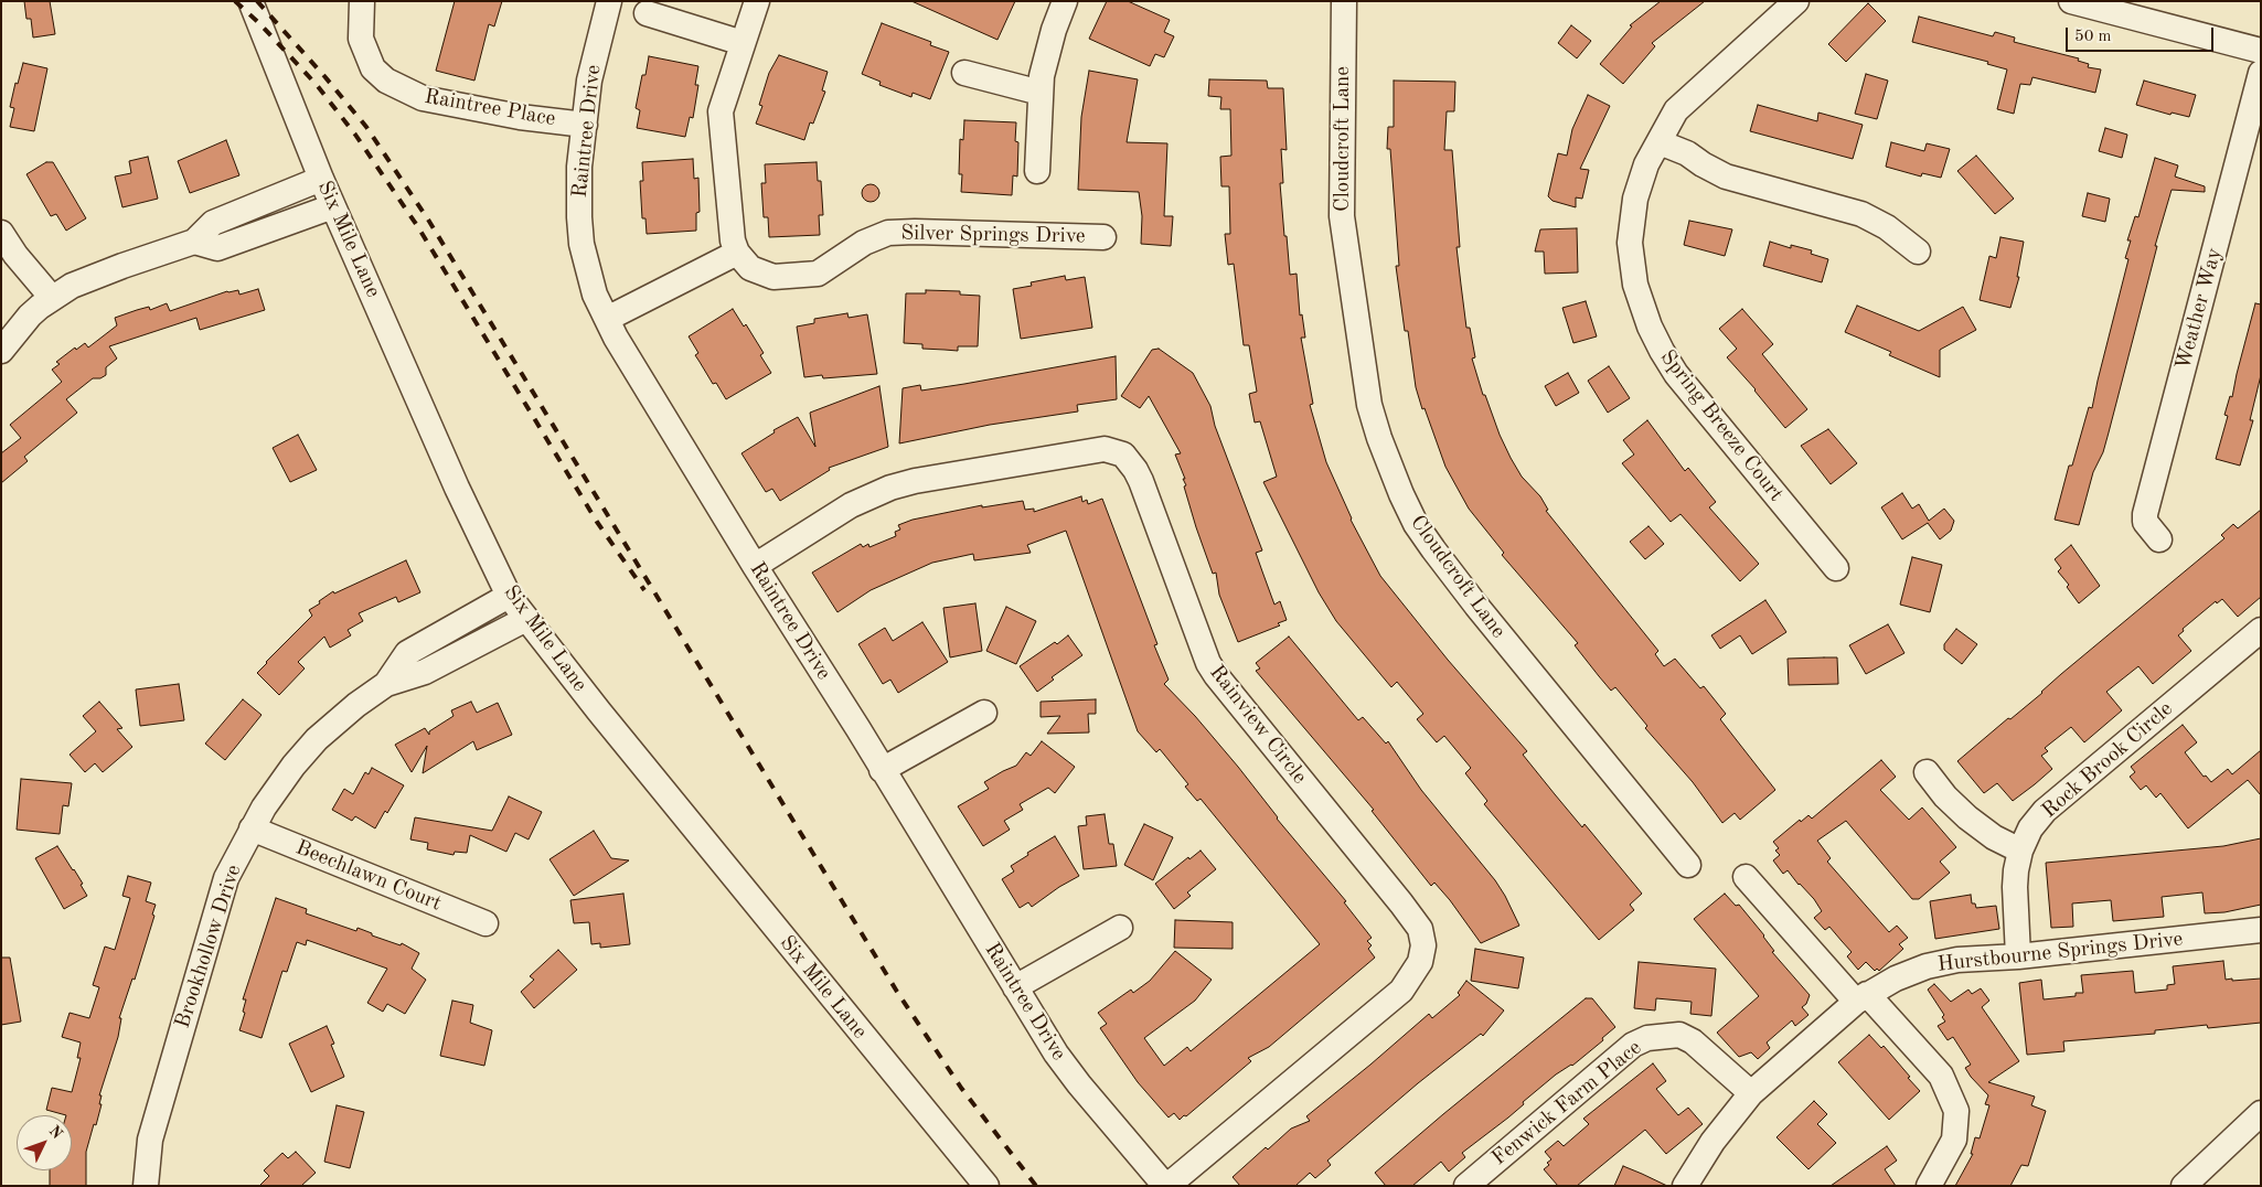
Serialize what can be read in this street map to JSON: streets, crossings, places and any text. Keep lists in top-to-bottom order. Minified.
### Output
{"streets":{"street":["Raintree Place","Raintree Drive","Cloudcroft Lane","Silver Springs Drive","Six Mile Lane","Weather Way","Spring Breeze Court","Rainview Circle","Rock Brook Circle","Beechlawn Court","Brookhollow Drive","Hurstbourne Springs Drive","Fenwick Farm Place"]},"crossings":[["Raintree Place","Raintree Drive"],["Raintree Drive","Rainview Circle"],["Six Mile Lane","Brookhollow Drive"],["Rock Brook Circle","Hurstbourne Springs Drive"],["Beechlawn Court","Brookhollow Drive"],["Hurstbourne Springs Drive","Fenwick Farm Place"]],"scale_bar":"50 m","north":"top right"}
